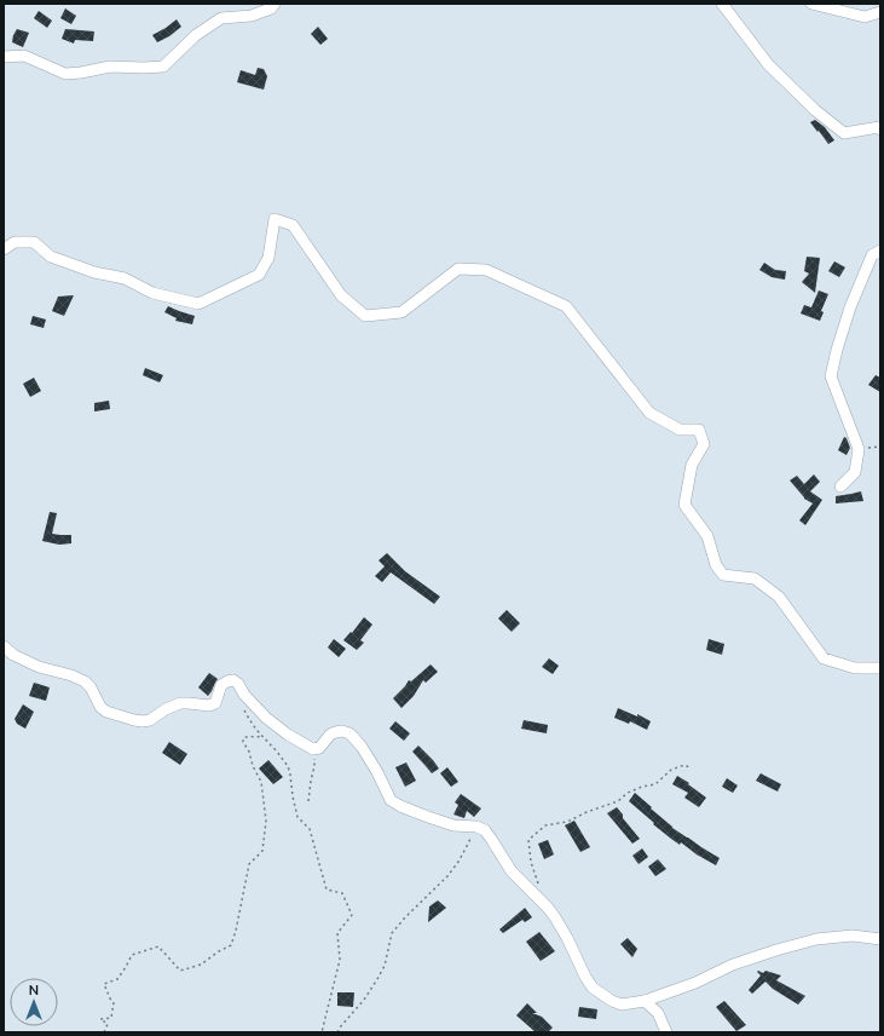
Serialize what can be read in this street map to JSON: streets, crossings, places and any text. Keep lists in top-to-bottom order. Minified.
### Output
{"north":"top"}
